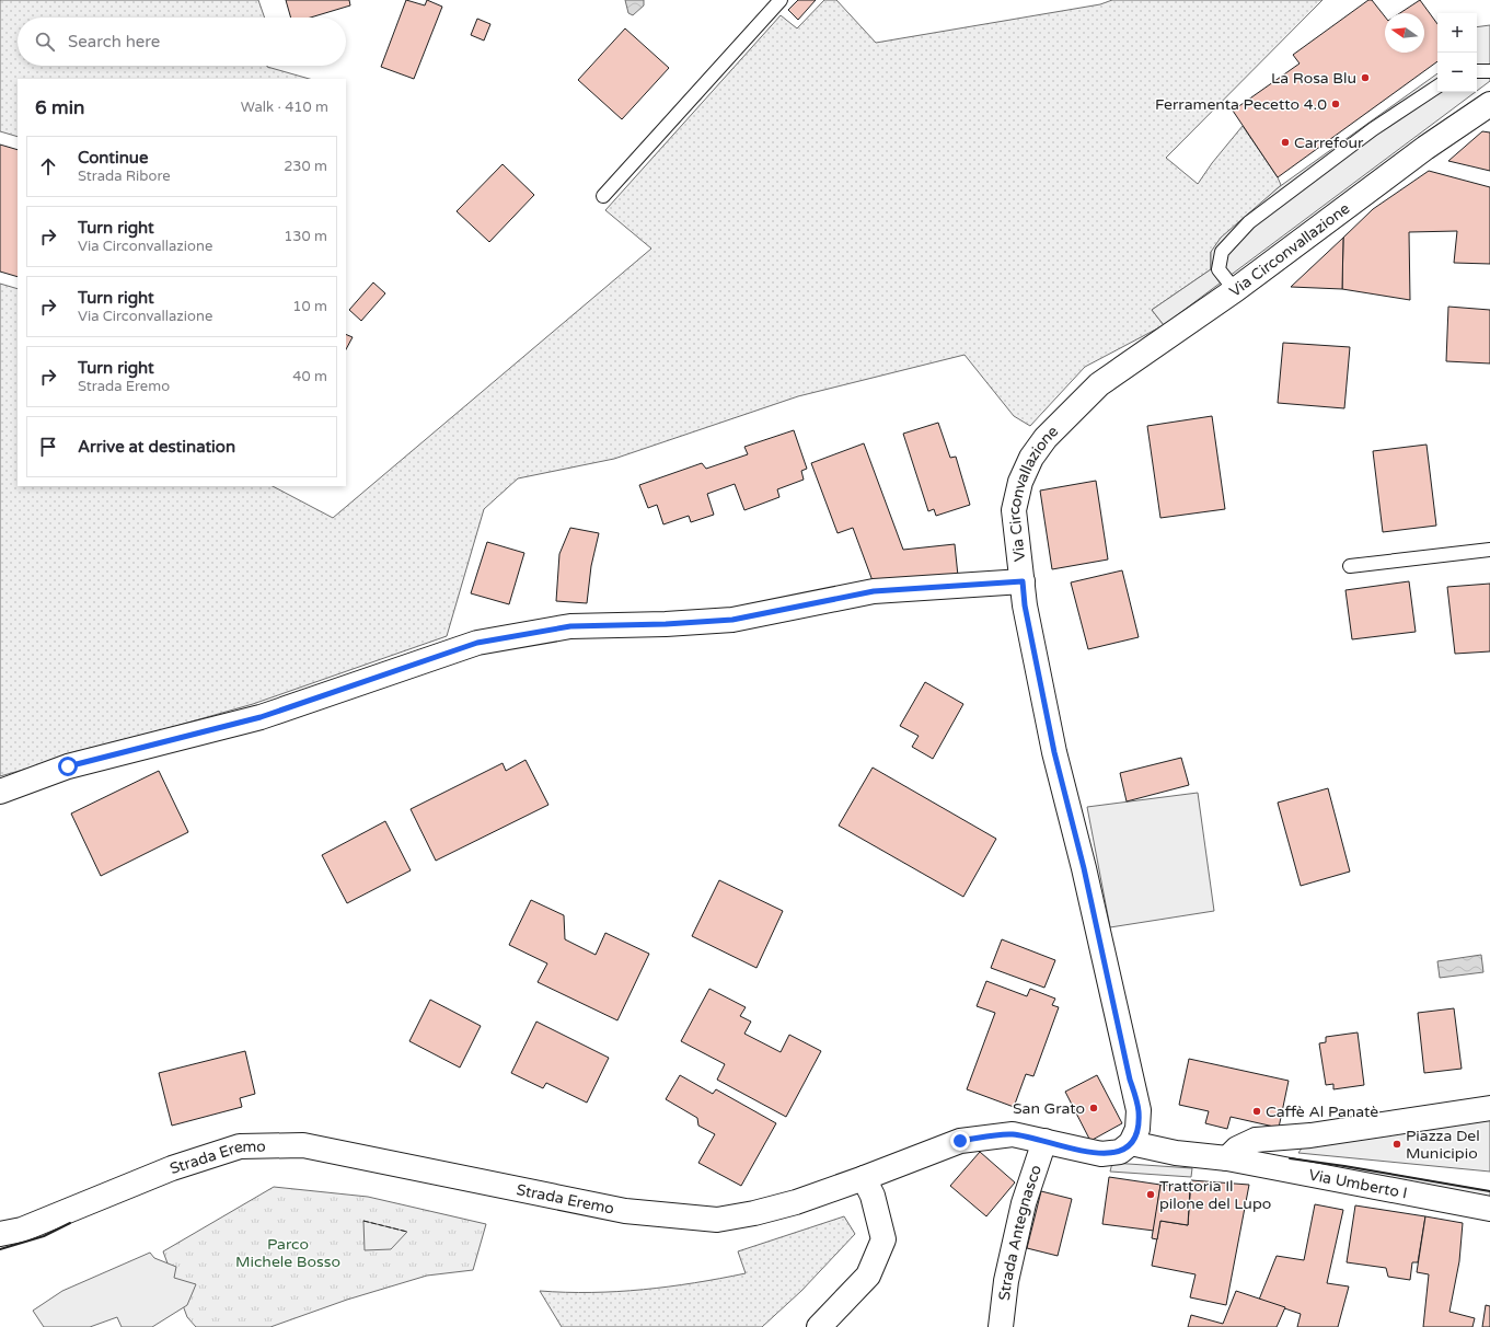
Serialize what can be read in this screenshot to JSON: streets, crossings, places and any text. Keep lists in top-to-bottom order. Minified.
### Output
{"streets":{"main road":["Via Circonvallazione","Strada Eremo","Via Umberto I","Strada Antegnasco"]},"crossings":[["Via Circonvallazione","Strada Eremo"],["Via Circonvallazione","Via Umberto I"],["Strada Eremo","Via Umberto I"],["Strada Eremo","Strada Antegnasco"]],"parks":["Parco Michele Bosso"],"places":["La Rosa Blu","Ferramenta Pecetto 4.0","Carrefour","San Grato","Caffè Al Panatè","Piazza Del Municipio","Trattoria Il pilone del Lupo"],"north":"left","page":{"map_buttons":["+","−"],"search":"Search here","heading":["6 min","Walk · 410 m"],"list":[["Continue","Strada Ribore","230 m"],["Turn right","Via Circonvallazione","130 m"],["Turn right","Via Circonvallazione","10 m"],["Turn right","Strada Eremo","40 m"],"Arrive at destination"]}}
